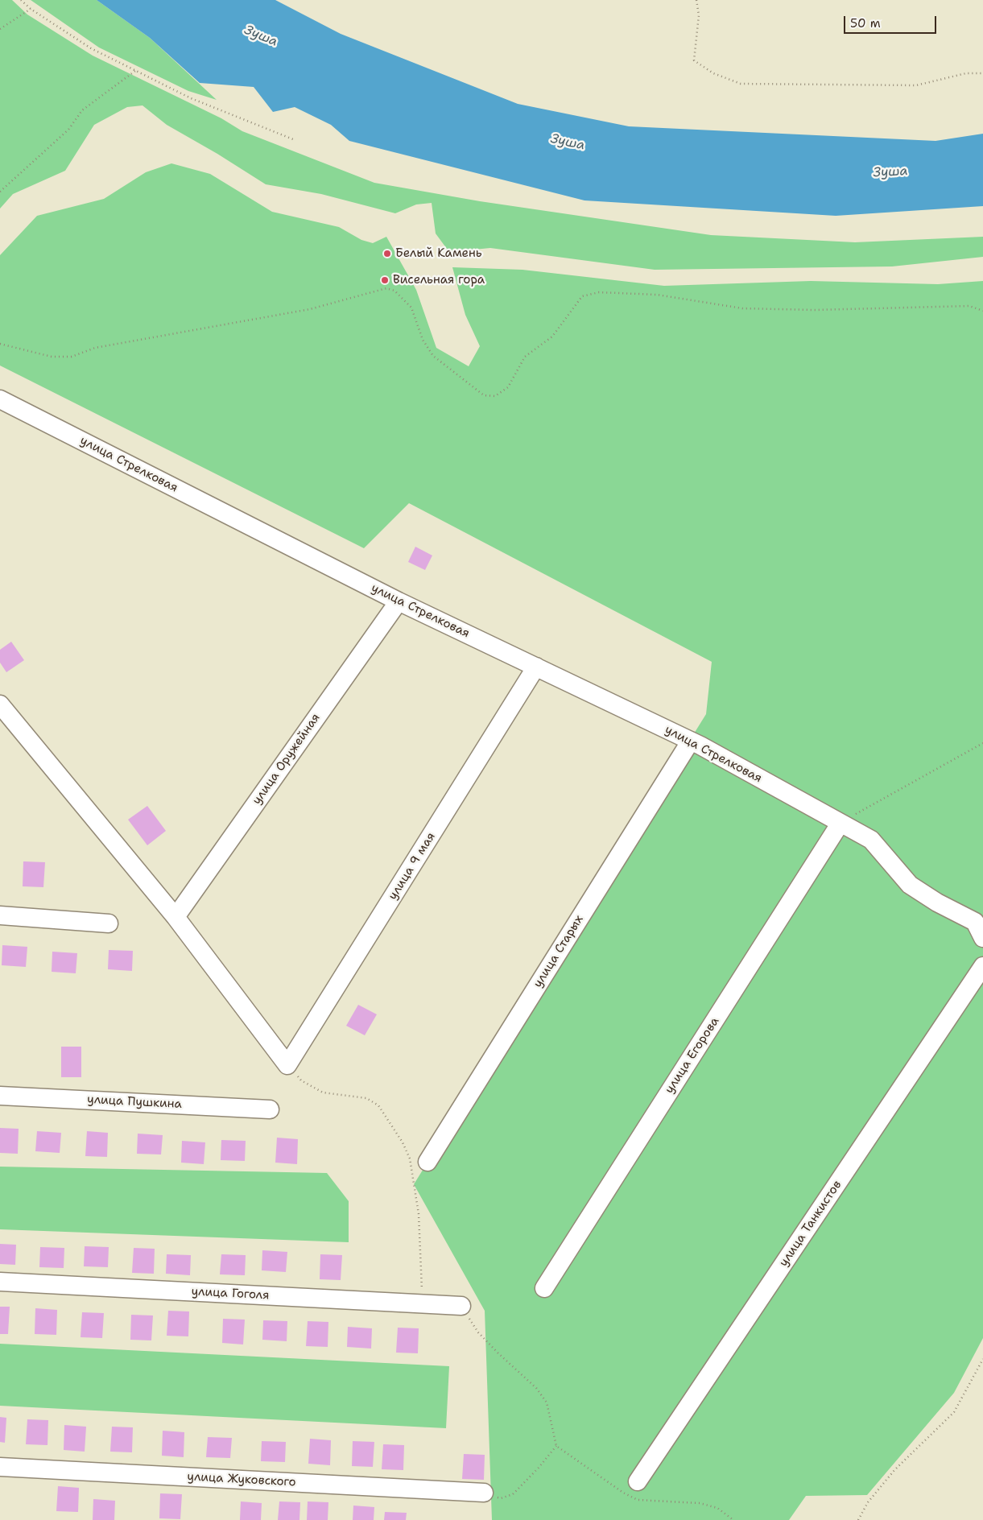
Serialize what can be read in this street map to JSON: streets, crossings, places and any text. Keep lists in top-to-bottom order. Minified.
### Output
{"streets":{"street":["улица Стрелковая","улица Оружейная","улица 9 мая","улица Старых","улица Егорова","улица Пушкина","улица Танкистов","улица Гоголя","улица Жуковского"]},"crossings":[["улица Стрелковая","улица Оружейная"],["улица Стрелковая","улица 9 мая"],["улица Стрелковая","улица Старых"],["улица Стрелковая","улица Егорова"]],"water":["Зуша"],"places":["Белый Камень","Висельная гора"],"scale_bar":"50 m"}
